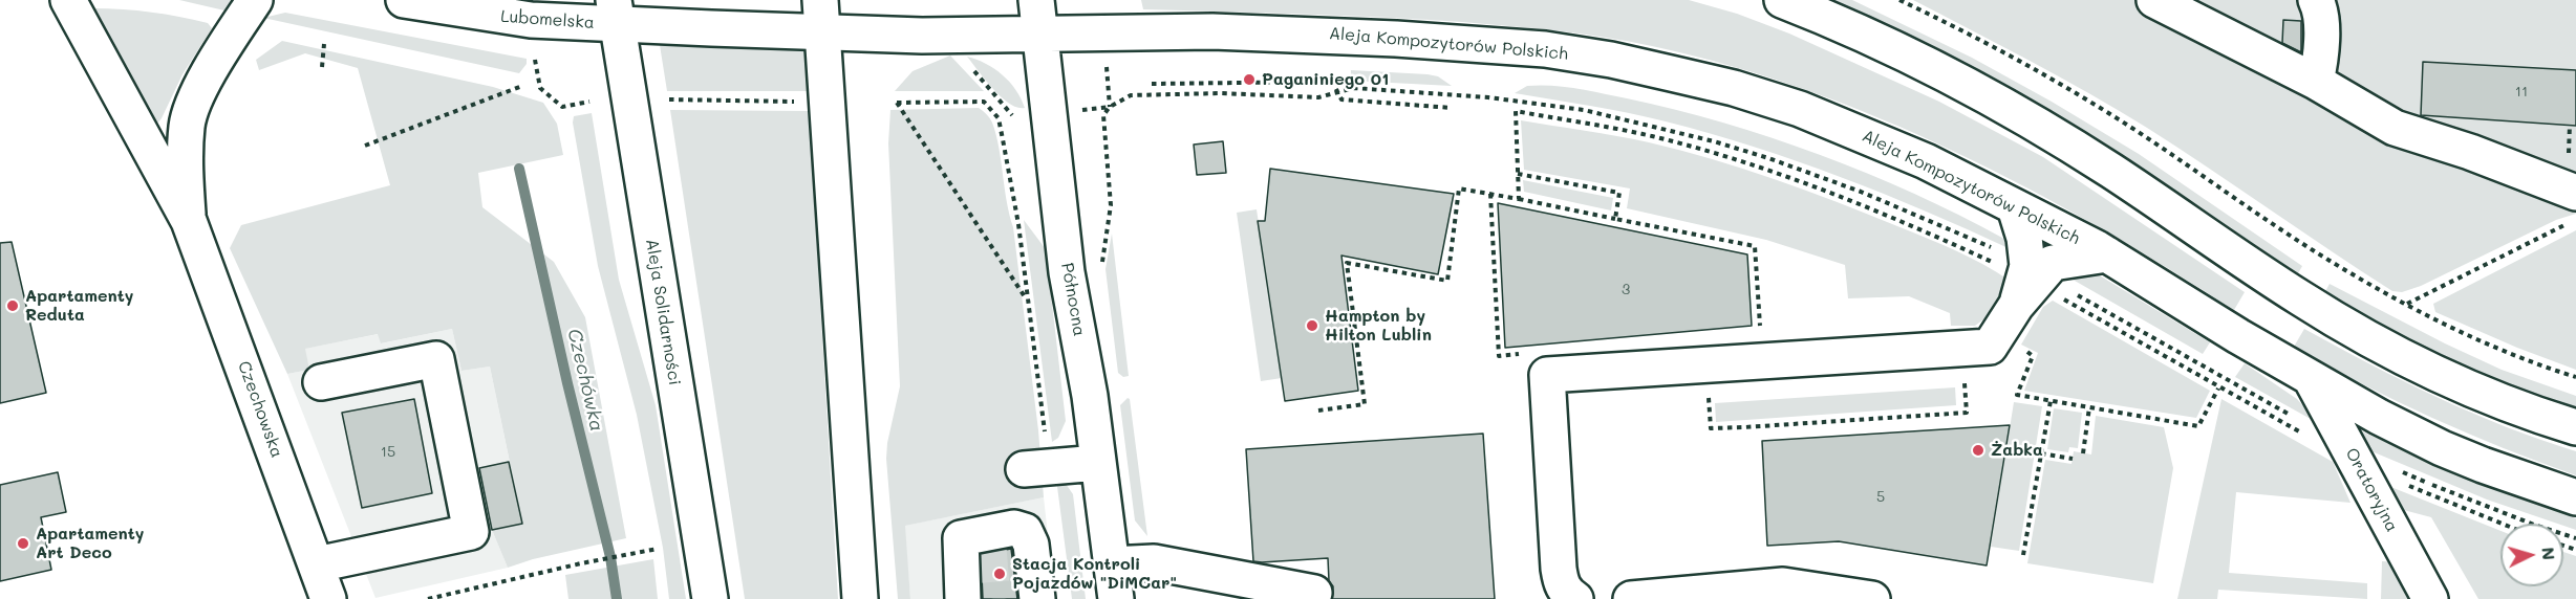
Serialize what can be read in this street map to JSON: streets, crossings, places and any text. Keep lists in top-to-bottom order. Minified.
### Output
{"streets":{"street":["Lubomelska","Aleja Kompozytorów Polskich","Północna","Aleja Solidarności","Czechowska","Oratoryjna"]},"crossings":[["Lubomelska","Aleja Kompozytorów Polskich"],["Lubomelska","Aleja Solidarności"],["Aleja Kompozytorów Polskich","Północna"],["Aleja Kompozytorów Polskich","Oratoryjna"]],"water":["Czechówka"],"places":["Paganiniego 01","Apartamenty Reduta","Hampton by Hilton Lublin","Żabka","Apartamenty Art Deco","Stacja Kontroli Pojazdów \"DiMCar\""],"house_numbers":["11","3","15","5"],"north":"right"}
